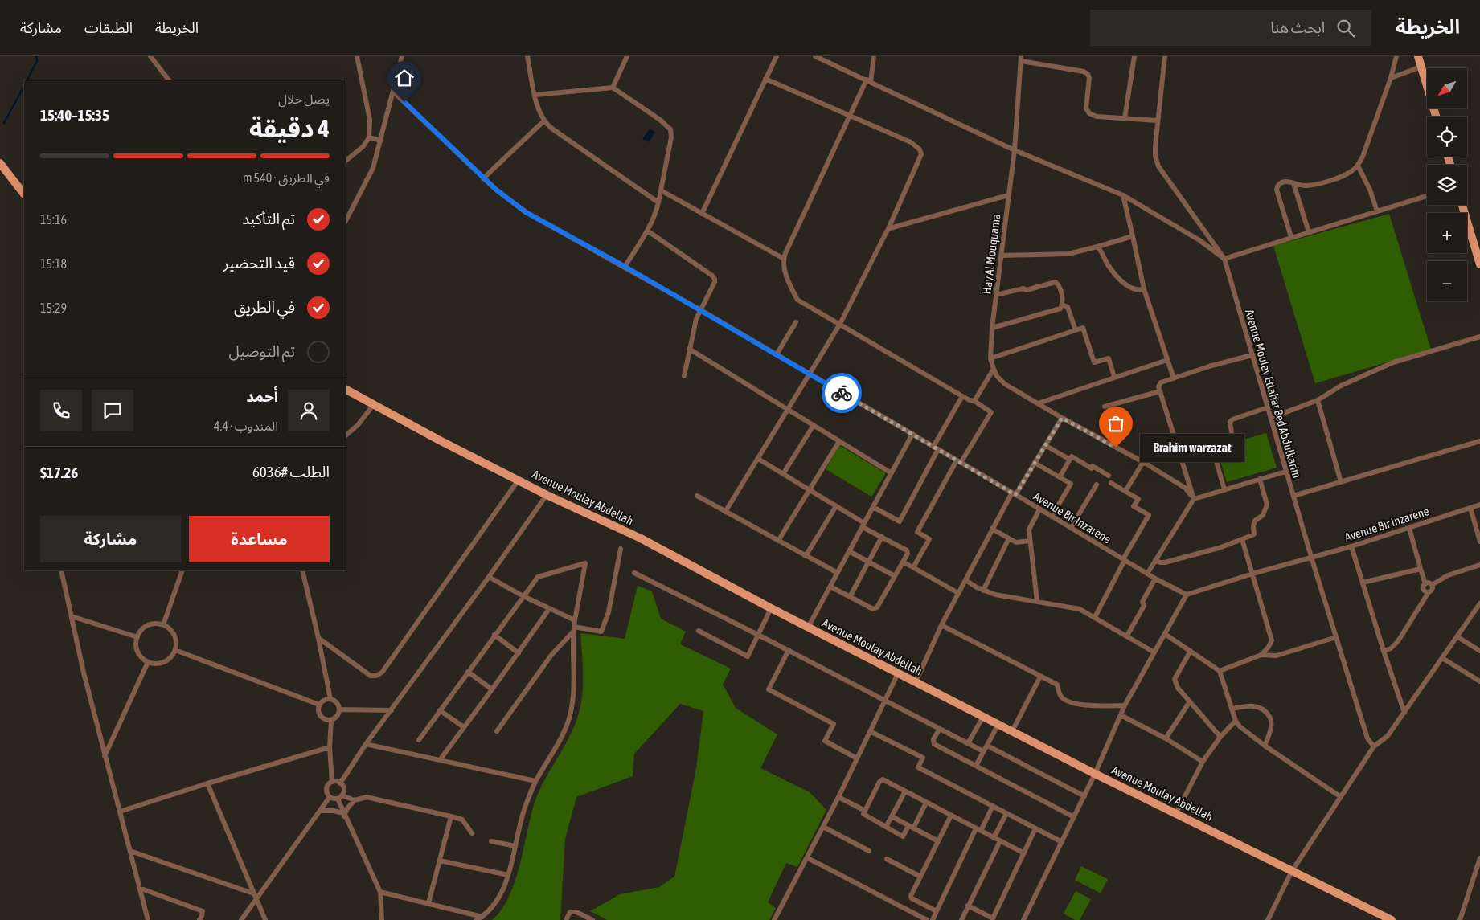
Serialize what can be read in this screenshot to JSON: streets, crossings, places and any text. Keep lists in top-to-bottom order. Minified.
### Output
{"streets":{"main road":["Avenue Moulay Abdellah"],"street":["Hay Al Mouquama","Avenue Moulay Ettahar Bed Abdulkarim","Avenue Bir Inzarene"]},"crossings":[["Avenue Moulay Ettahar Bed Abdulkarim","Avenue Bir Inzarene"]],"places":["Brahim warzazat"],"north":"bottom left","page":{"header":"الخريطة","search":"ابحث هنا","nav":["الخريطة","الطبقات","مشاركة"],"map_buttons":["+","−"],"heading":["4 دقيقة","يصل خلال","15:35–15:40"],"panel":["أحمد","المندوب · 4.4","الطلب #6036","$17.26"],"bar":"في الطريق · 540 m","list":[["تم التأكيد","15:16"],["قيد التحضير","15:18"],["في الطريق","15:29"],"تم التوصيل"],"bubble":"Brahim warzazat","buttons":["مساعدة","مشاركة"]}}
